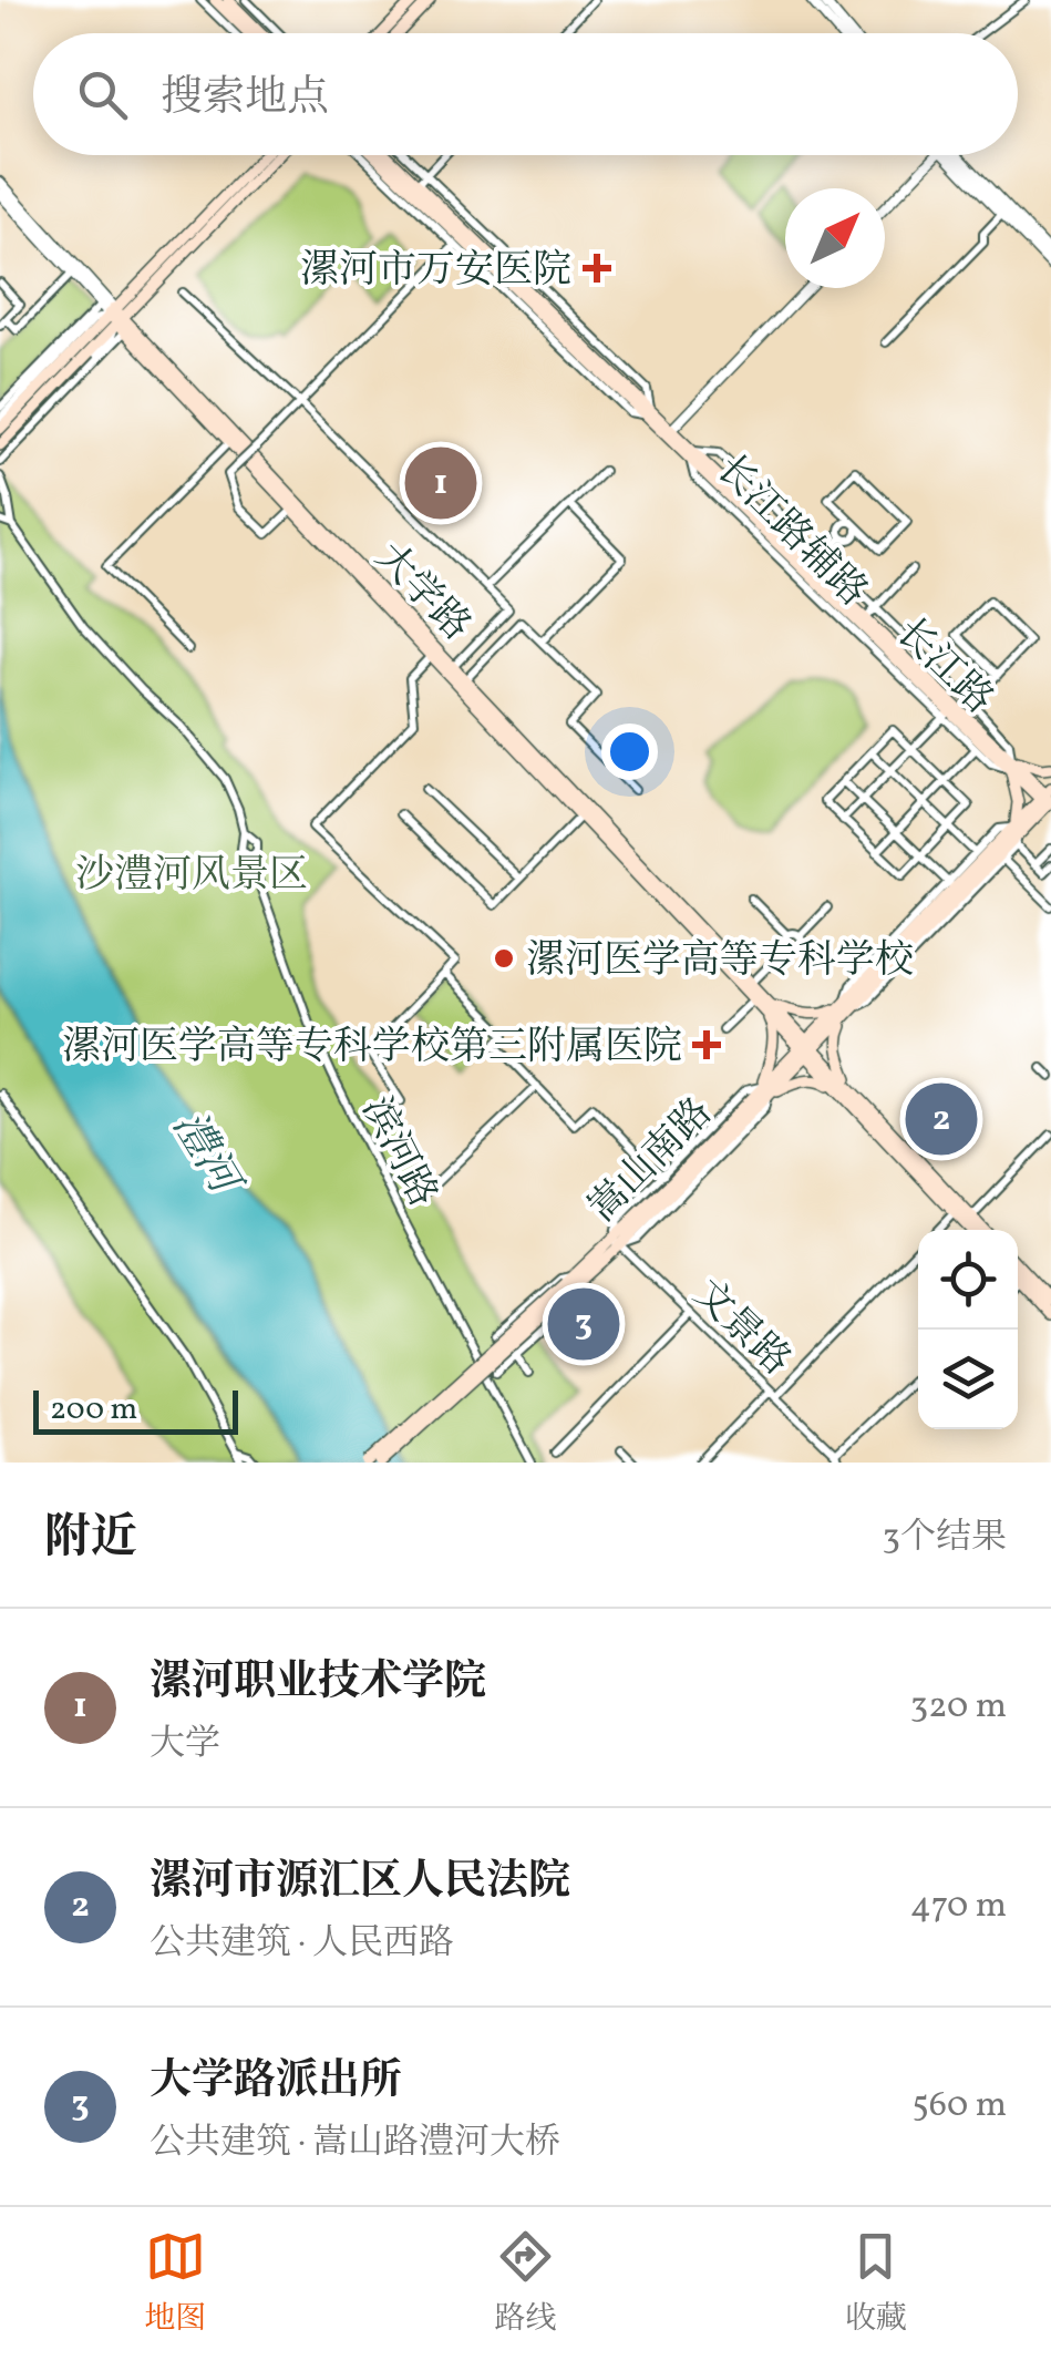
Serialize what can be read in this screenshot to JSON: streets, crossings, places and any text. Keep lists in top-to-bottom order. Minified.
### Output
{"streets":{"main road":["大学路","长江路","嵩山南路"],"street":["长江路辅路","滨河路","文景路"]},"crossings":[["长江路辅路","长江路"],["大学路","嵩山南路"],["长江路","嵩山南路"],["嵩山南路","文景路"]],"water":["澧河"],"parks":["沙澧河风景区"],"places":{"health":["漯河市万安医院","漯河医学高等专科学校第三附属医院"],"other":["漯河医学高等专科学校"]},"scale_bar":"200 m","north":"top right","page":{"search":"搜索地点","pins":["1","2","3"],"scale":"200 m","heading":["附近","3个结果"],"list":[{"mark":"1","name":"漯河职业技术学院","note":"大学","value":"320 m"},{"mark":"2","name":"漯河市源汇区人民法院","note":"公共建筑 · 人民西路","value":"470 m"},{"mark":"3","name":"大学路派出所","note":"公共建筑 · 嵩山路澧河大桥","value":"560 m"}],"nav":["地图","路线","收藏"]}}
